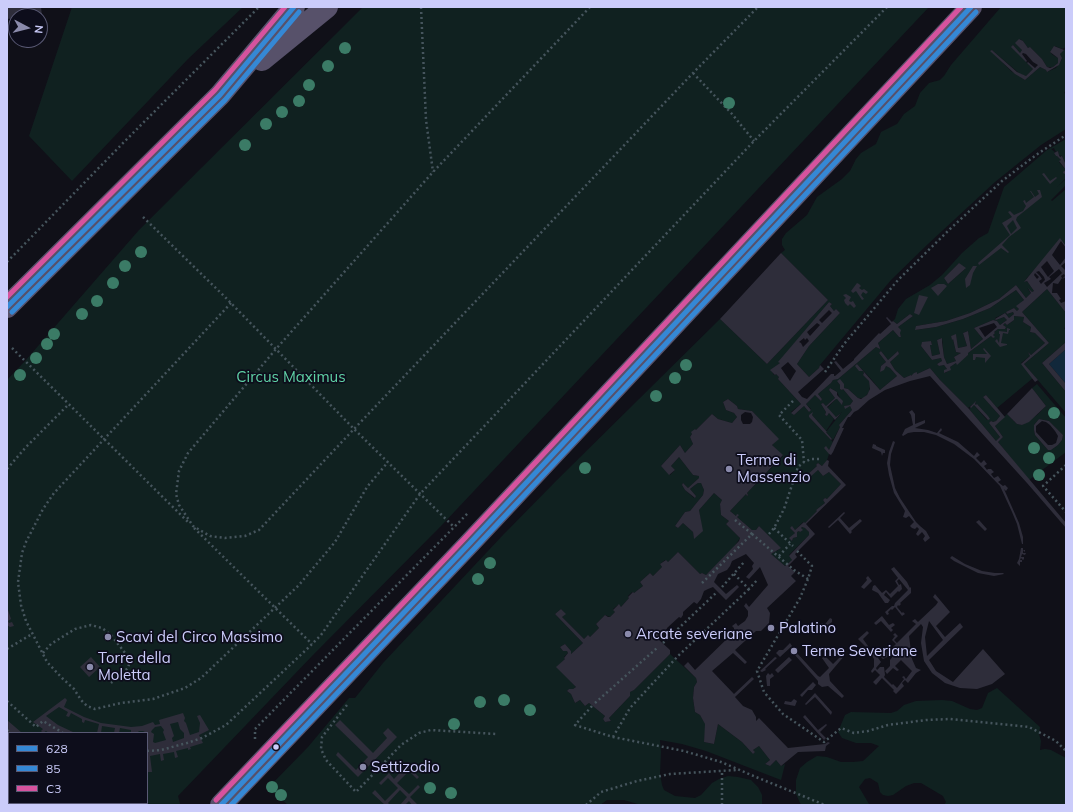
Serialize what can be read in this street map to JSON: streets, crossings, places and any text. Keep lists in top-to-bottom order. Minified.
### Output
{"parks":["Circus Maximus"],"places":["Terme di Massenzio","Palatino","Arcate severiane","Scavi del Circo Massimo","Terme Severiane","Torre della Moletta","Settizodio"],"lines":["transit line 628","transit line C3","transit line 85"],"legend":["628","85","C3"],"north":"right"}
